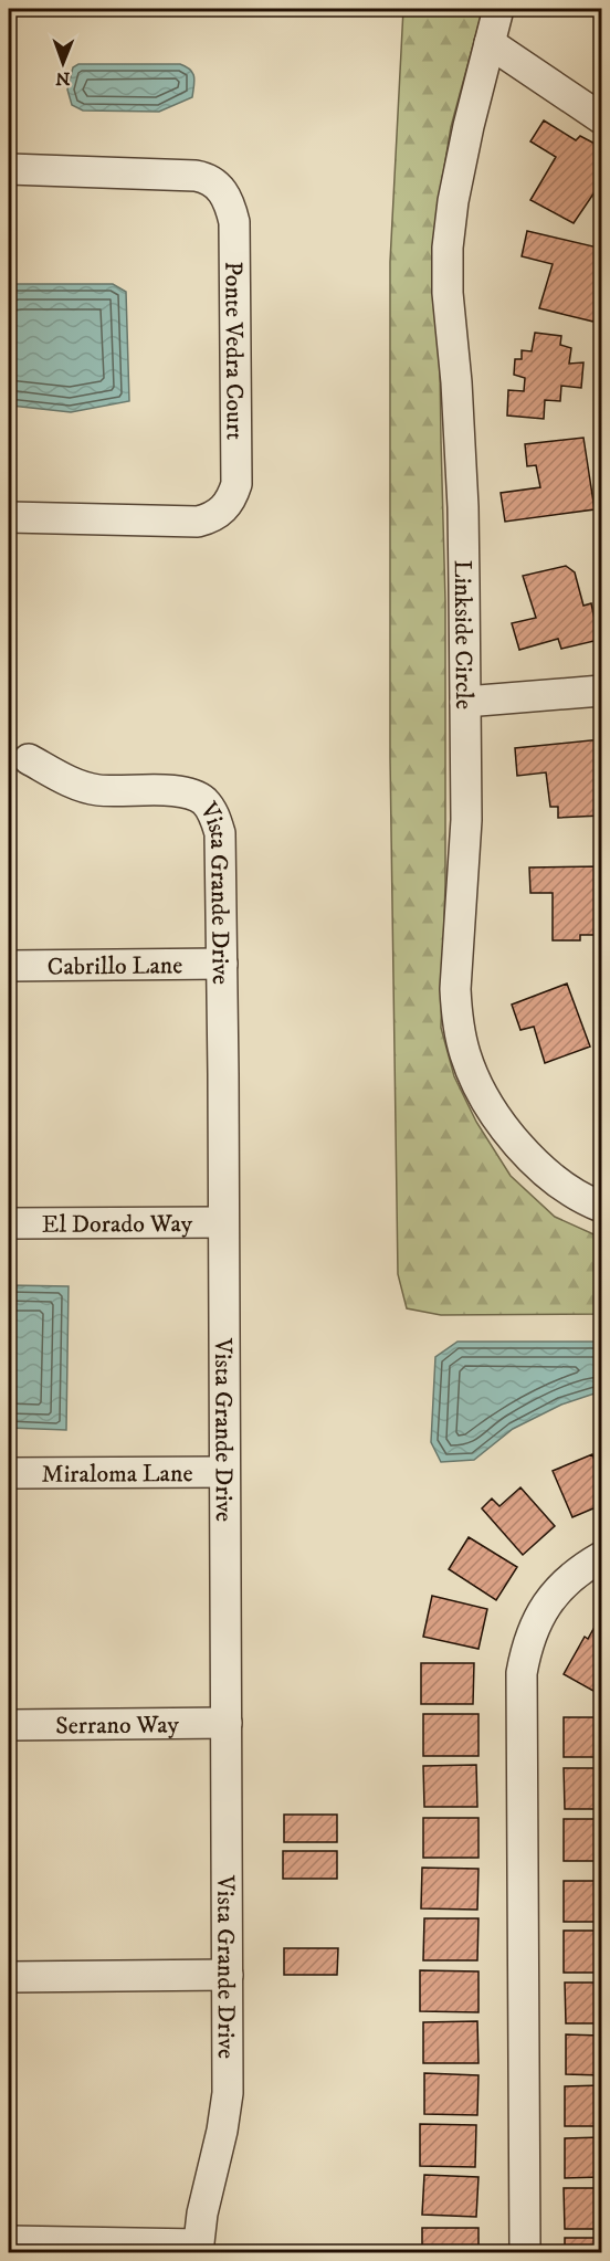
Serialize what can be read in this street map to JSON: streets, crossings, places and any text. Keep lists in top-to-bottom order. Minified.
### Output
{"streets":{"street":["Ponte Vedra Court","Linkside Circle","Vista Grande Drive","Cabrillo Lane","El Dorado Way","Miraloma Lane","Serrano Way"]},"crossings":[["Vista Grande Drive","Cabrillo Lane"],["Vista Grande Drive","El Dorado Way"],["Vista Grande Drive","Miraloma Lane"],["Vista Grande Drive","Serrano Way"]],"north":"bottom"}
